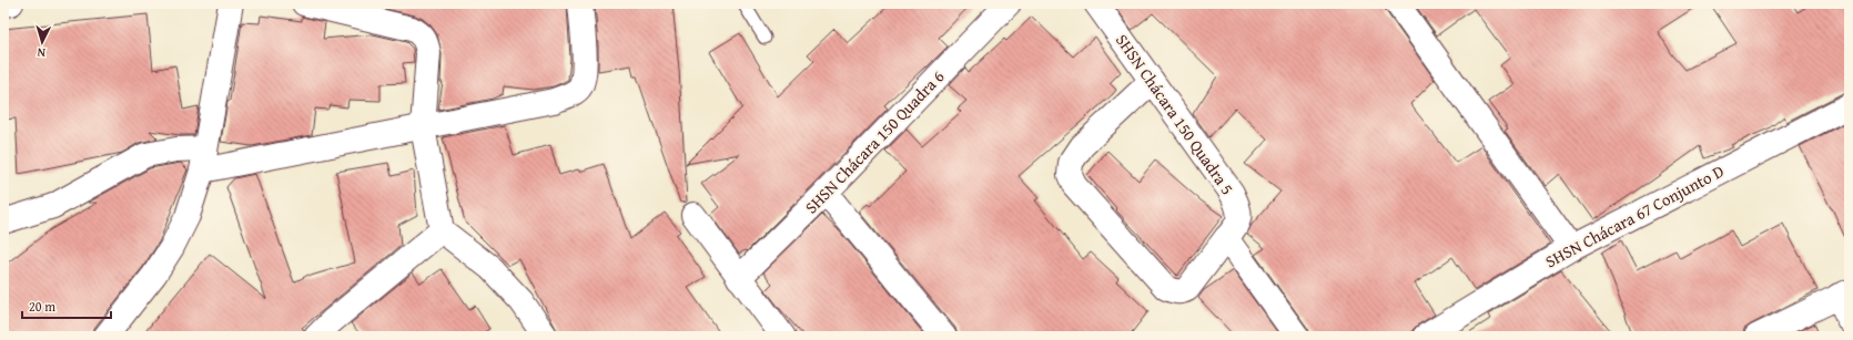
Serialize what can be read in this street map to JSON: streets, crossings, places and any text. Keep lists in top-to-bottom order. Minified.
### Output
{"streets":{"street":["SHSN Chácara 150 Quadra 5","SHSN Chácara 150 Quadra 6","SHSN Chácara 67 Conjunto D"]},"scale_bar":"20 m","north":"bottom"}
